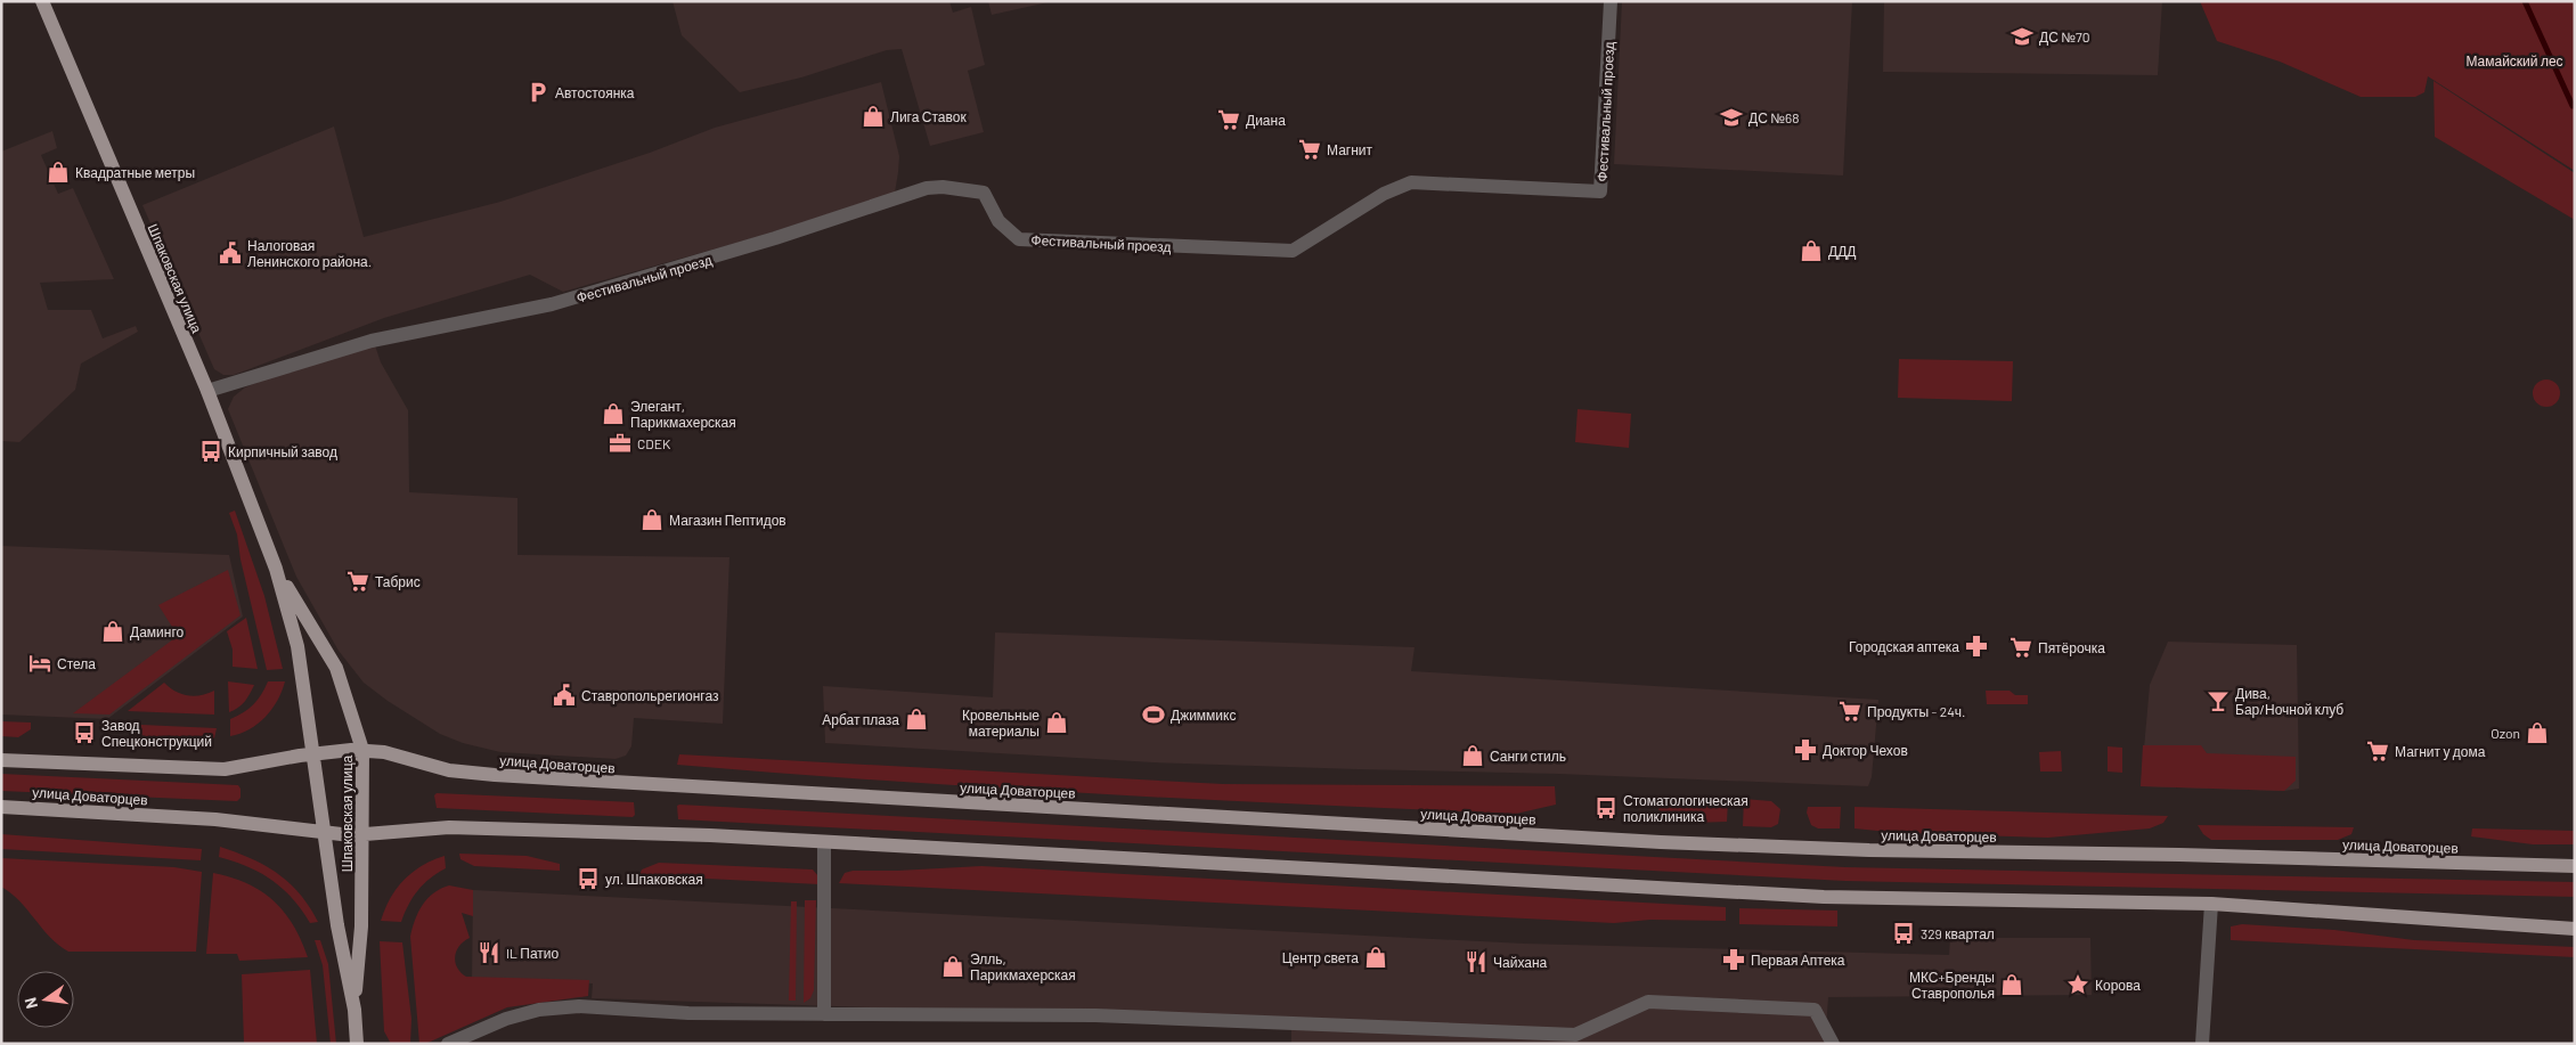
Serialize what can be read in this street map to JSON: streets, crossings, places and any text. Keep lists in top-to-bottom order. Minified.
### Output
{"streets":{"main road":["Шпаковская улица","улица Доваторцев"],"street":["Фестивальный проезд"]},"crossings":[["Фестивальный проезд","Шпаковская улица"],["Шпаковская улица","улица Доваторцев"]],"parks":["Мамайский лес"],"places":{"school or university":["ДС №70","ДС №68"],"parking":["Автостоянка"],"shop":["Лига Ставок","Квадратные метры","ДДД","Элегант, Парикмахерская","Магазин Пептидов","Даминго","Арбат плаза","Кровельные материалы","Ozon","Санги стиль","Центр света","Элль, Парикмахерская","МКС+Бренды Ставрополья"],"supermarket":["Диана","Магнит","Табрис","Пятёрочка","Продукты - 24ч.","Магнит у дома"],"public building":["Налоговая Ленинского района.","Ставропольрегионгаз"],"office":["CDEK"],"bus stop":["Кирпичный завод","Завод Спецконструкций","Стоматологическая поликлиника","ул. Шпаковская","329 квартал"],"pharmacy":["Городская аптека","Доктор Чехов","Первая Аптека"],"hotel":["Стела"],"bar":["Дива, Бар/Ночной клуб"],"sports":["Джиммикс"],"restaurant":["IL Патио","Чайхана"],"place":["Корова"]},"north":"left"}
